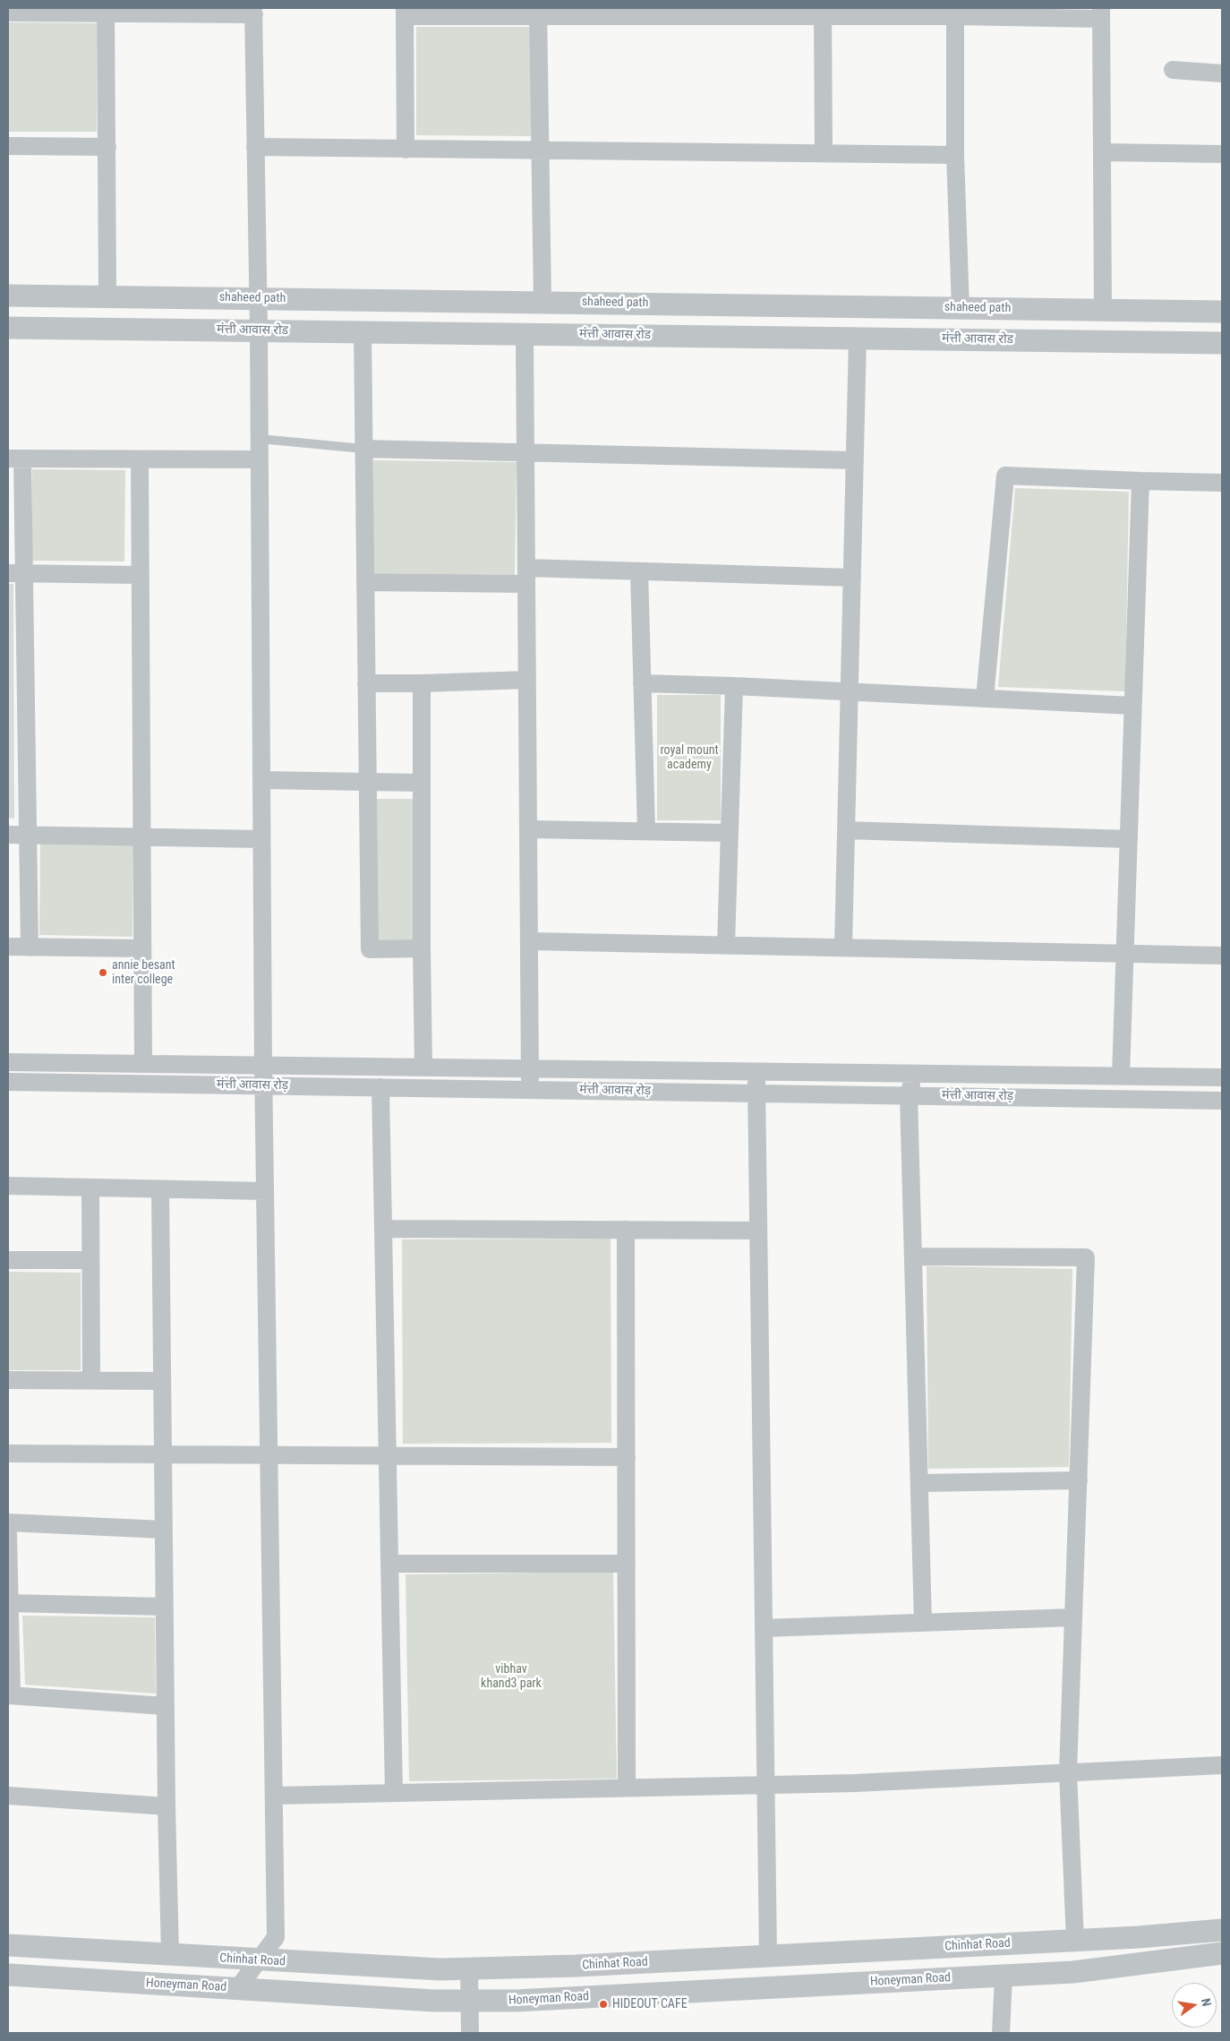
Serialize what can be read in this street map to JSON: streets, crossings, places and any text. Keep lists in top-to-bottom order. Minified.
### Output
{"streets":{"street":["shaheed path","मंत्ती आवास रोड","मंत्ती आवास रोड़","Chinhat Road","Honeyman Road"]},"parks":["royal mount academy","vibhav khand3 park"],"places":["annie besant inter college","HIDEOUT CAFE"],"north":"right"}
